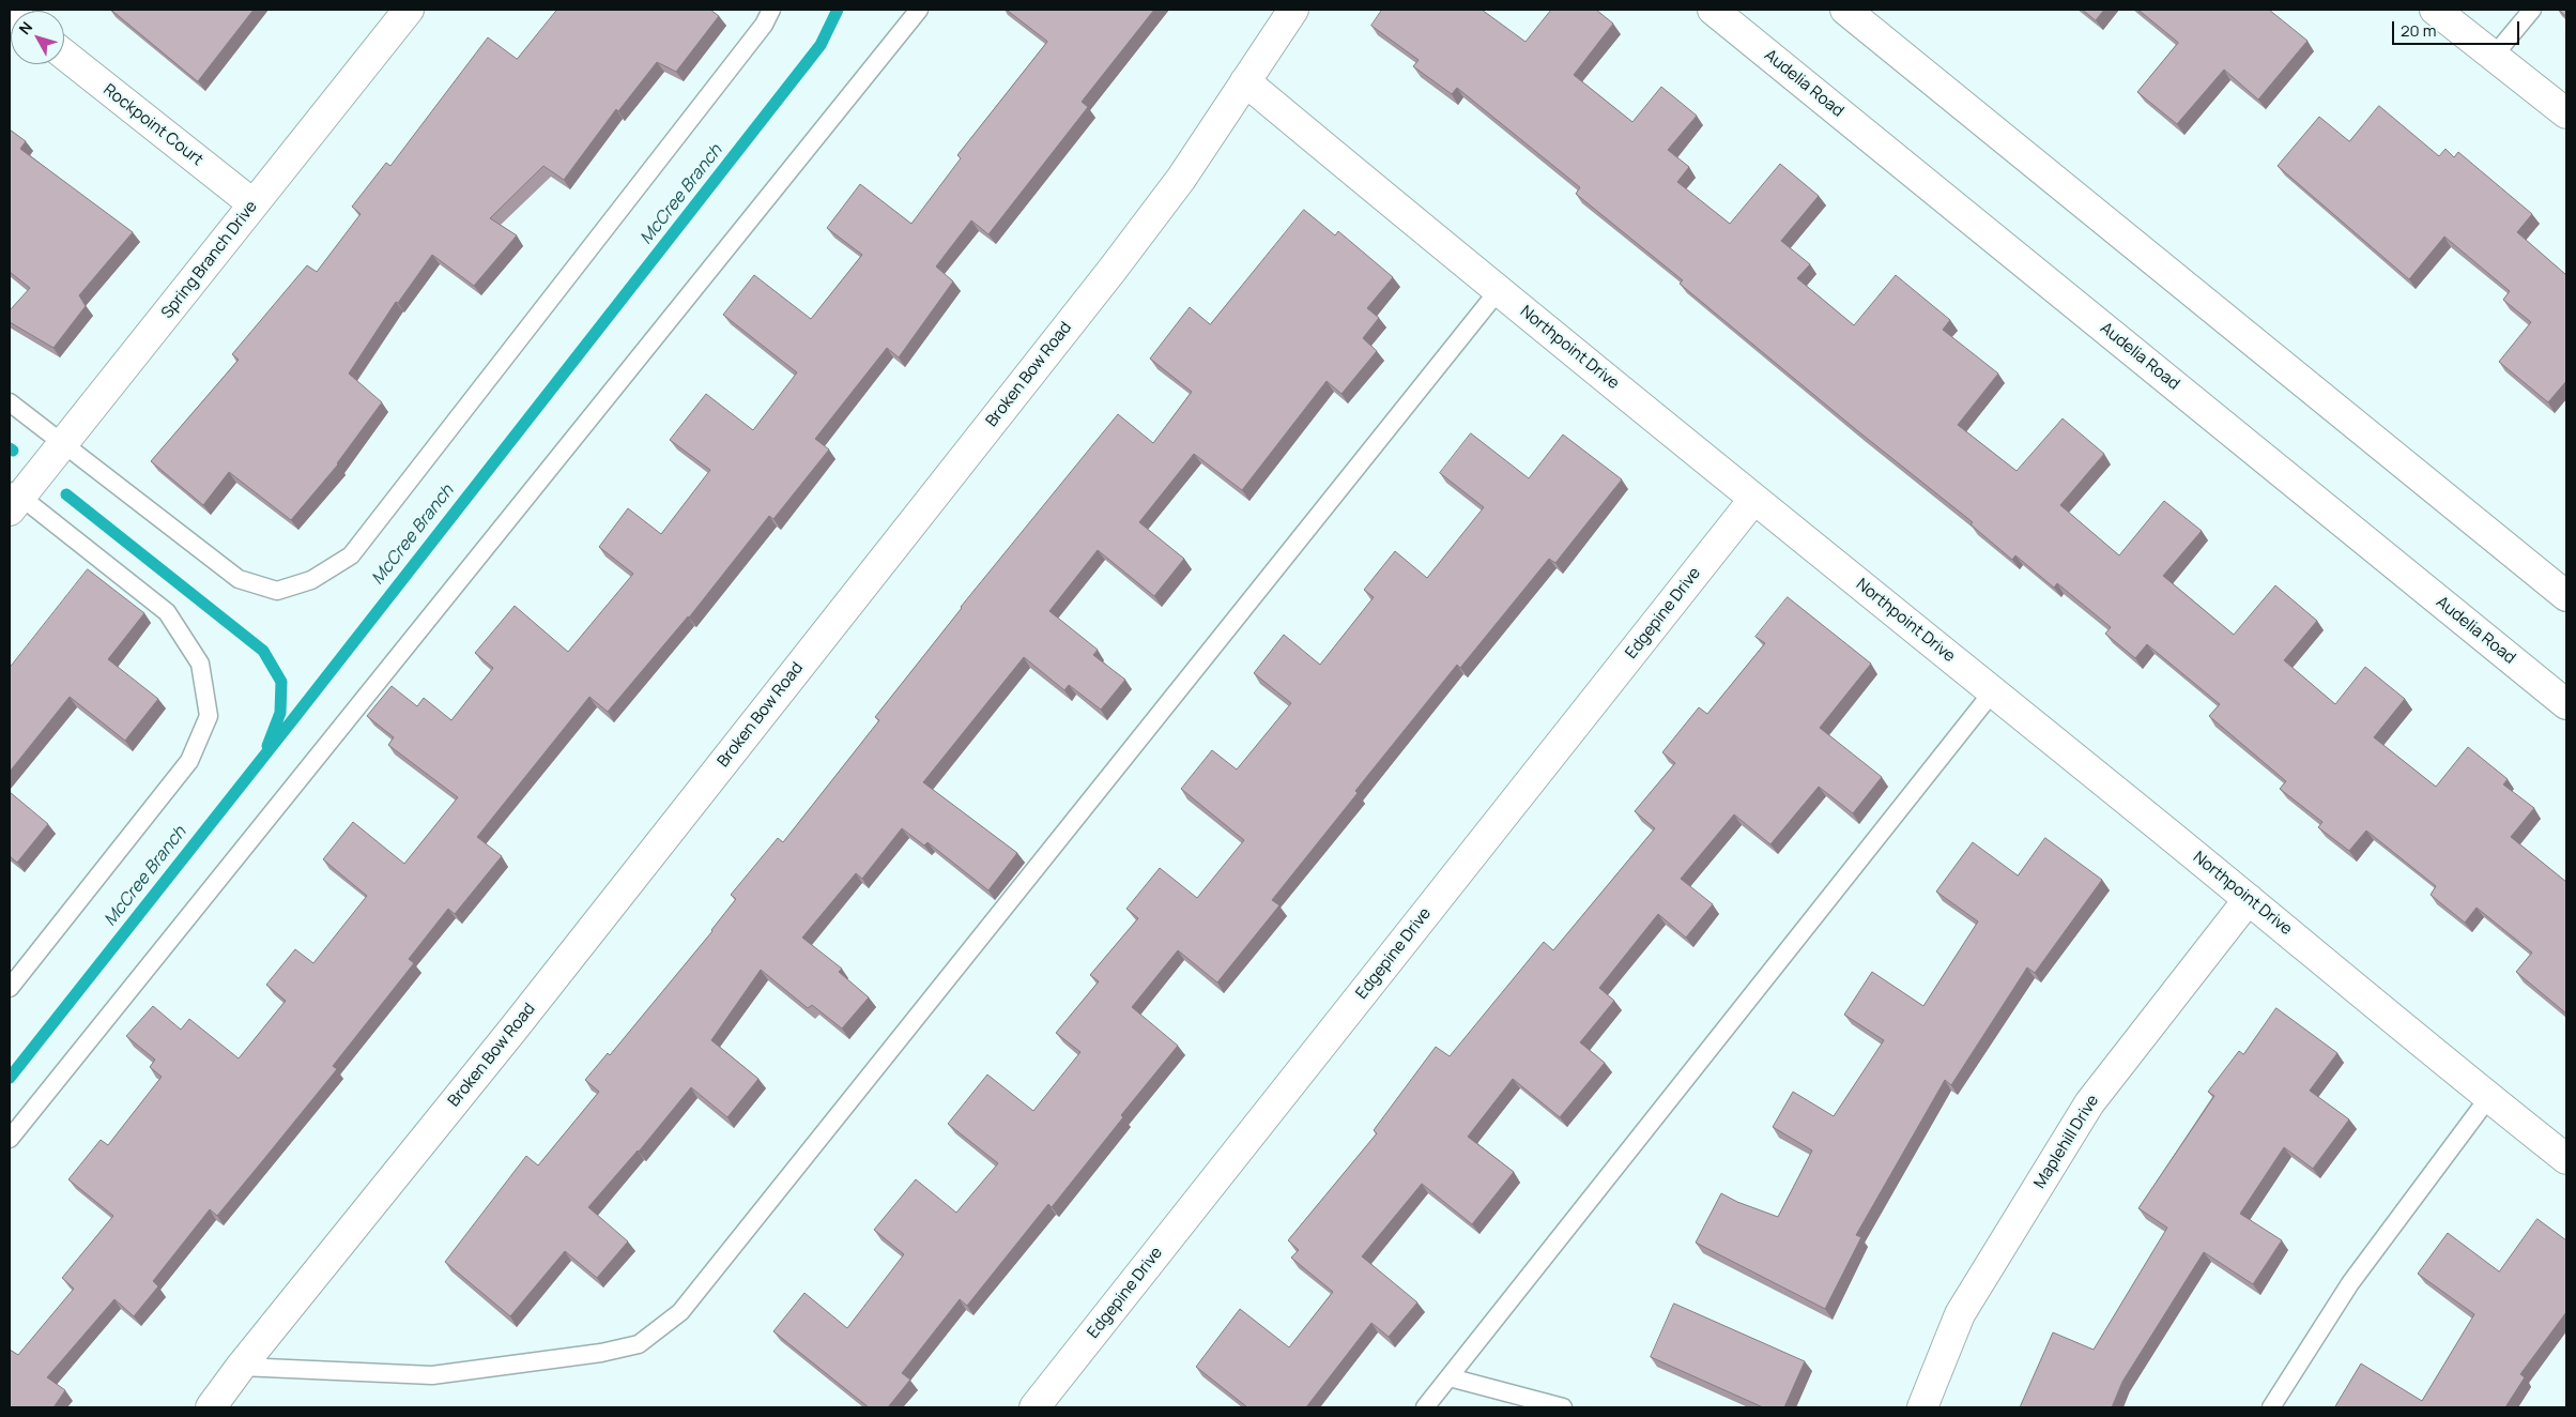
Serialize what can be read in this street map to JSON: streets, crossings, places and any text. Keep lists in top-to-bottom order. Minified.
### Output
{"streets":{"street":["Audelia Road","Rockpoint Court","Spring Branch Drive","Northpoint Drive","Broken Bow Road","Edgepine Drive","Maplehill Drive"]},"crossings":[["Rockpoint Court","Spring Branch Drive"],["Northpoint Drive","Broken Bow Road"],["Northpoint Drive","Edgepine Drive"],["Northpoint Drive","Maplehill Drive"]],"water":["McCree Branch"],"scale_bar":"20 m","north":"top left"}
